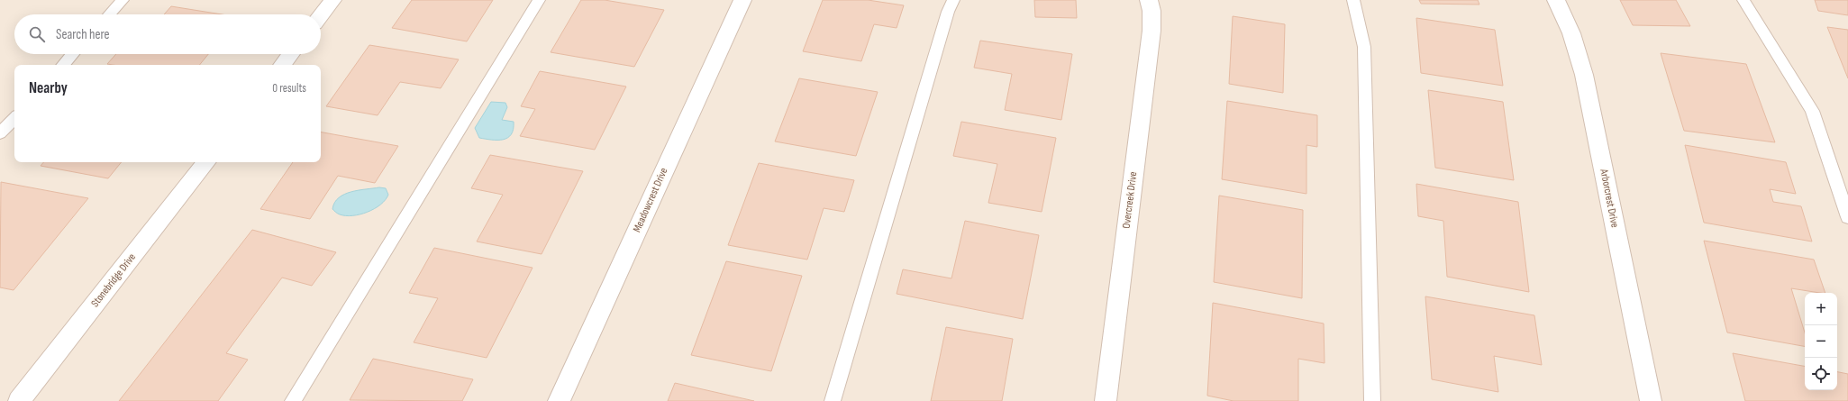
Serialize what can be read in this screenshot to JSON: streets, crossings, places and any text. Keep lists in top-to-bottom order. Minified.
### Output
{"streets":{"street":["Arborcrest Drive","Meadowcrest Drive","Overcreek Drive","Stonebridge Drive"]},"page":{"search":"Search here","heading":["Nearby","0 results"],"map_buttons":["+","−"]}}
